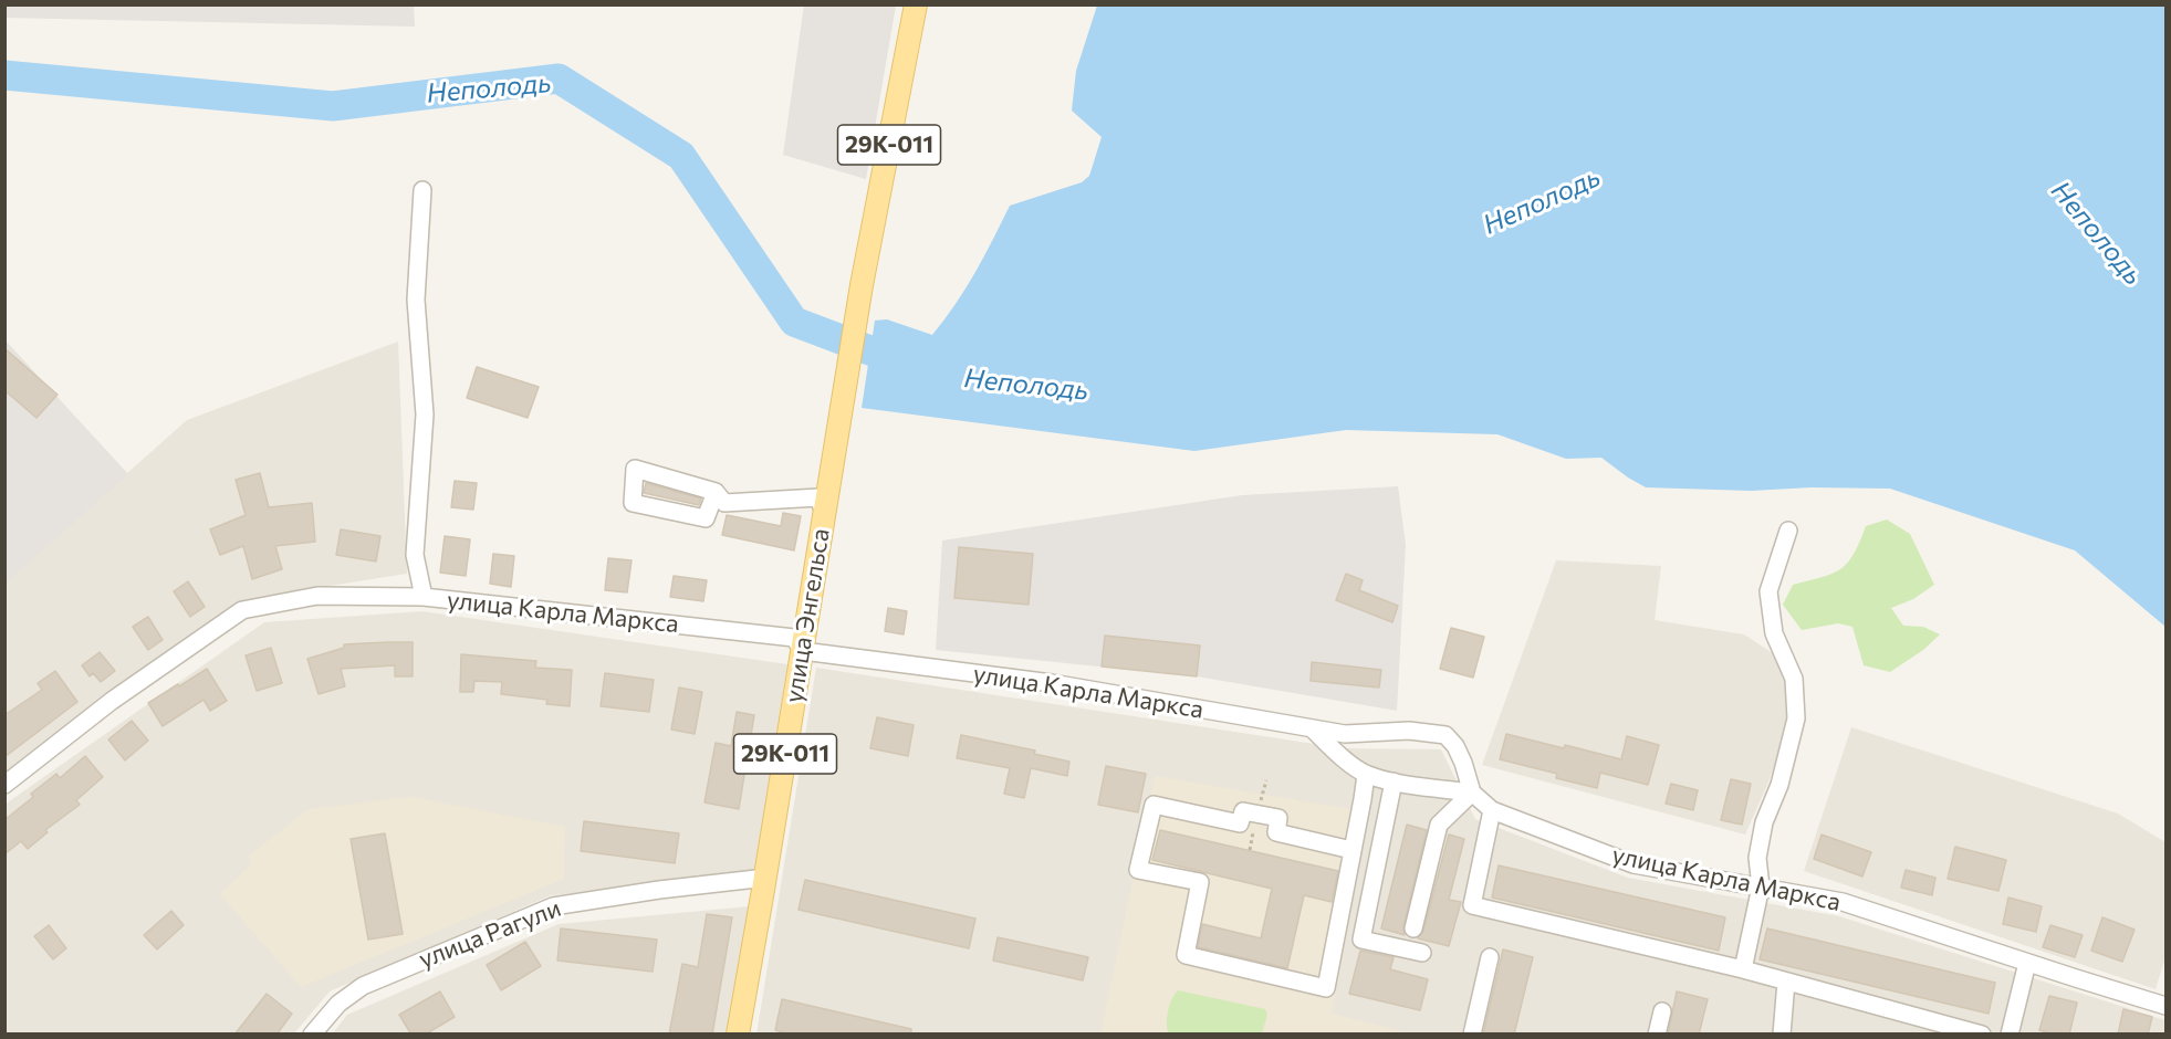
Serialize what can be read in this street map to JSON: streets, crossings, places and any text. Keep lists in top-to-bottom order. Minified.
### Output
{"streets":{"main road":["29К-011","улица Энгельса"],"street":["улица Карла Маркса","улица Рагули"]},"crossings":[["улица Карла Маркса","улица Энгельса"],["улица Энгельса","улица Рагули"]],"water":["Неполодь"]}
